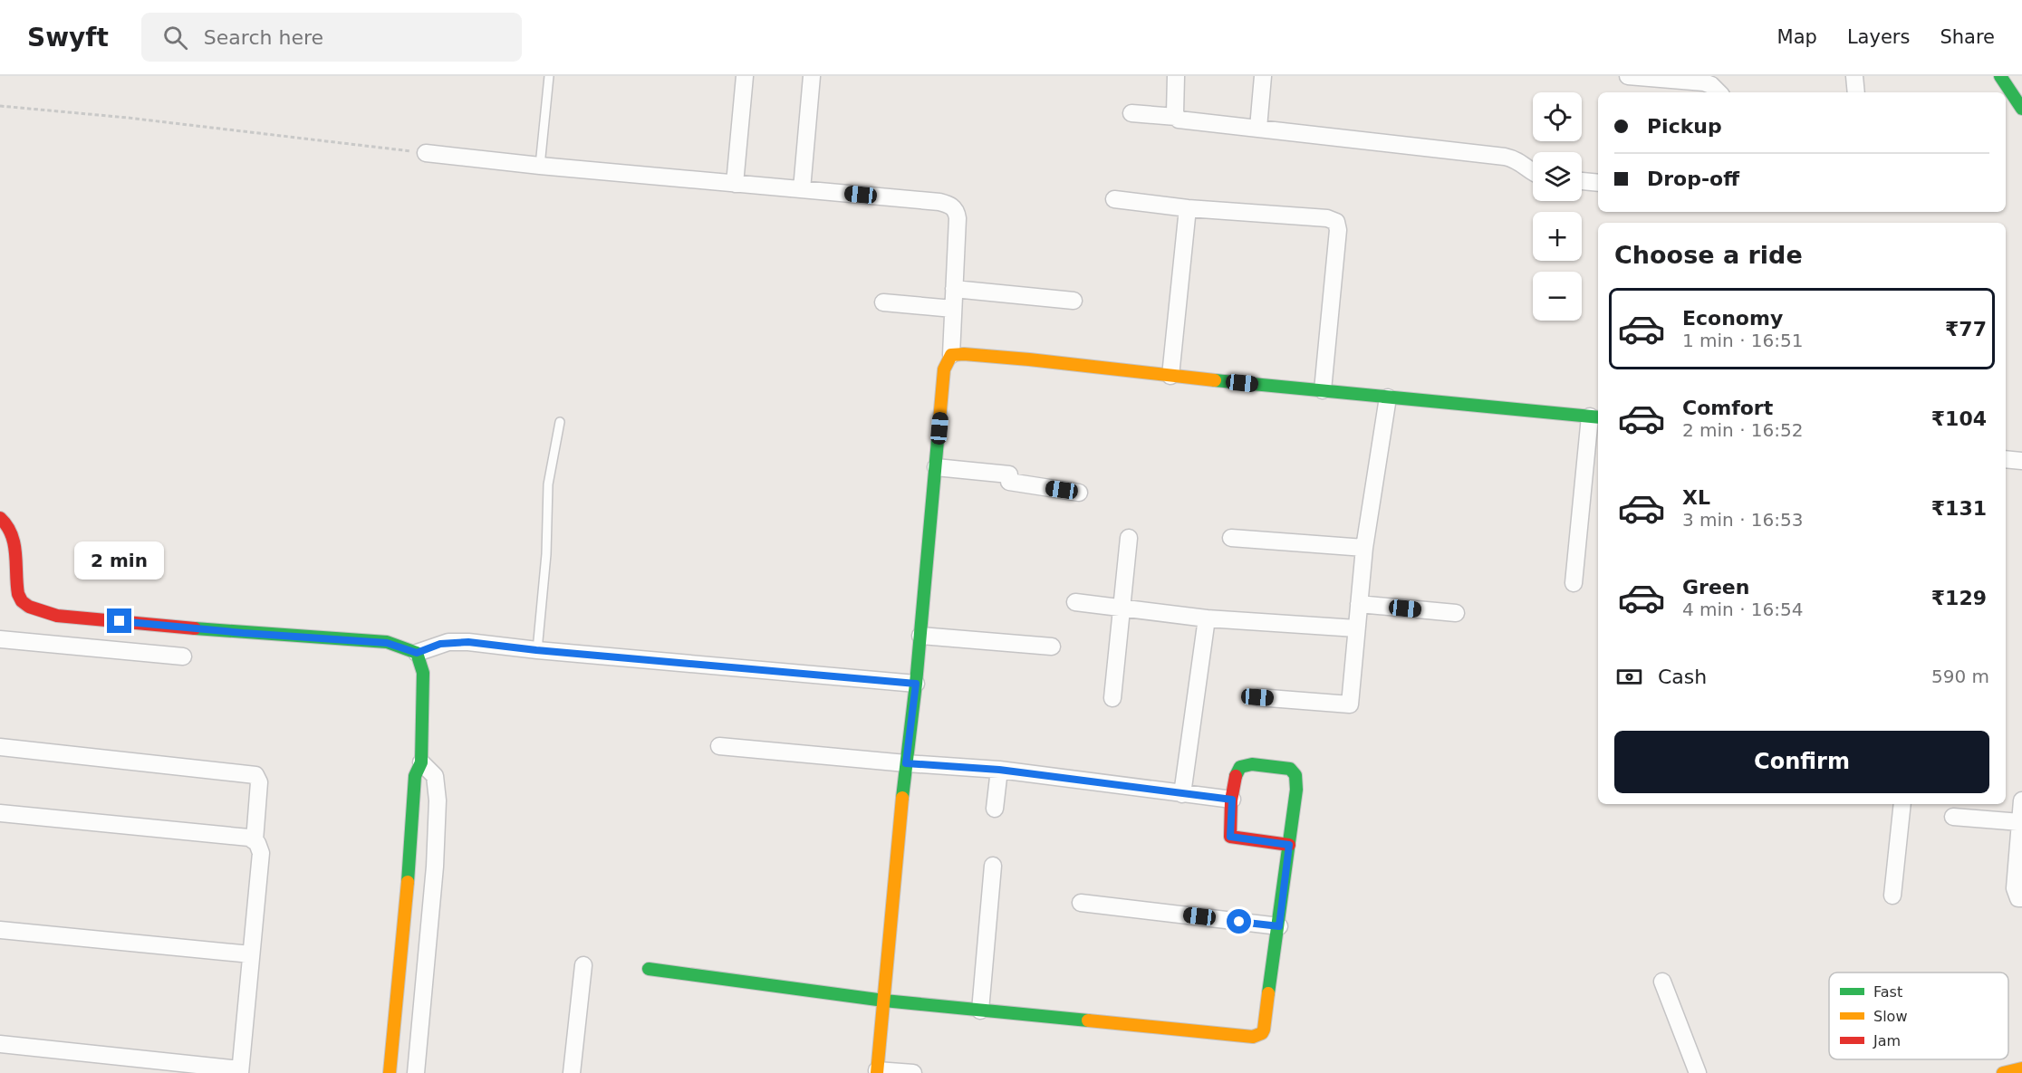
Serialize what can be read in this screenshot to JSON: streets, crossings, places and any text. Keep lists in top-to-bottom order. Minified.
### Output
{"legend":["Fast","Slow","Jam"],"page":{"header":"Swyft","search":"Search here","nav":["Map","Layers","Share"],"map_buttons":["+","−"],"banner":["Pickup","Drop-off"],"heading":"Choose a ride","list":[{"name":"Economy","note":"1 min · 16:51","value":"₹77"},{"name":"Comfort","note":"2 min · 16:52","value":"₹104"},{"name":"XL","note":"3 min · 16:53","value":"₹131"},{"name":"Green","note":"4 min · 16:54","value":"₹129"}],"bubble":"2 min","pay":["Cash","590 m"],"buttons":"Confirm"}}
